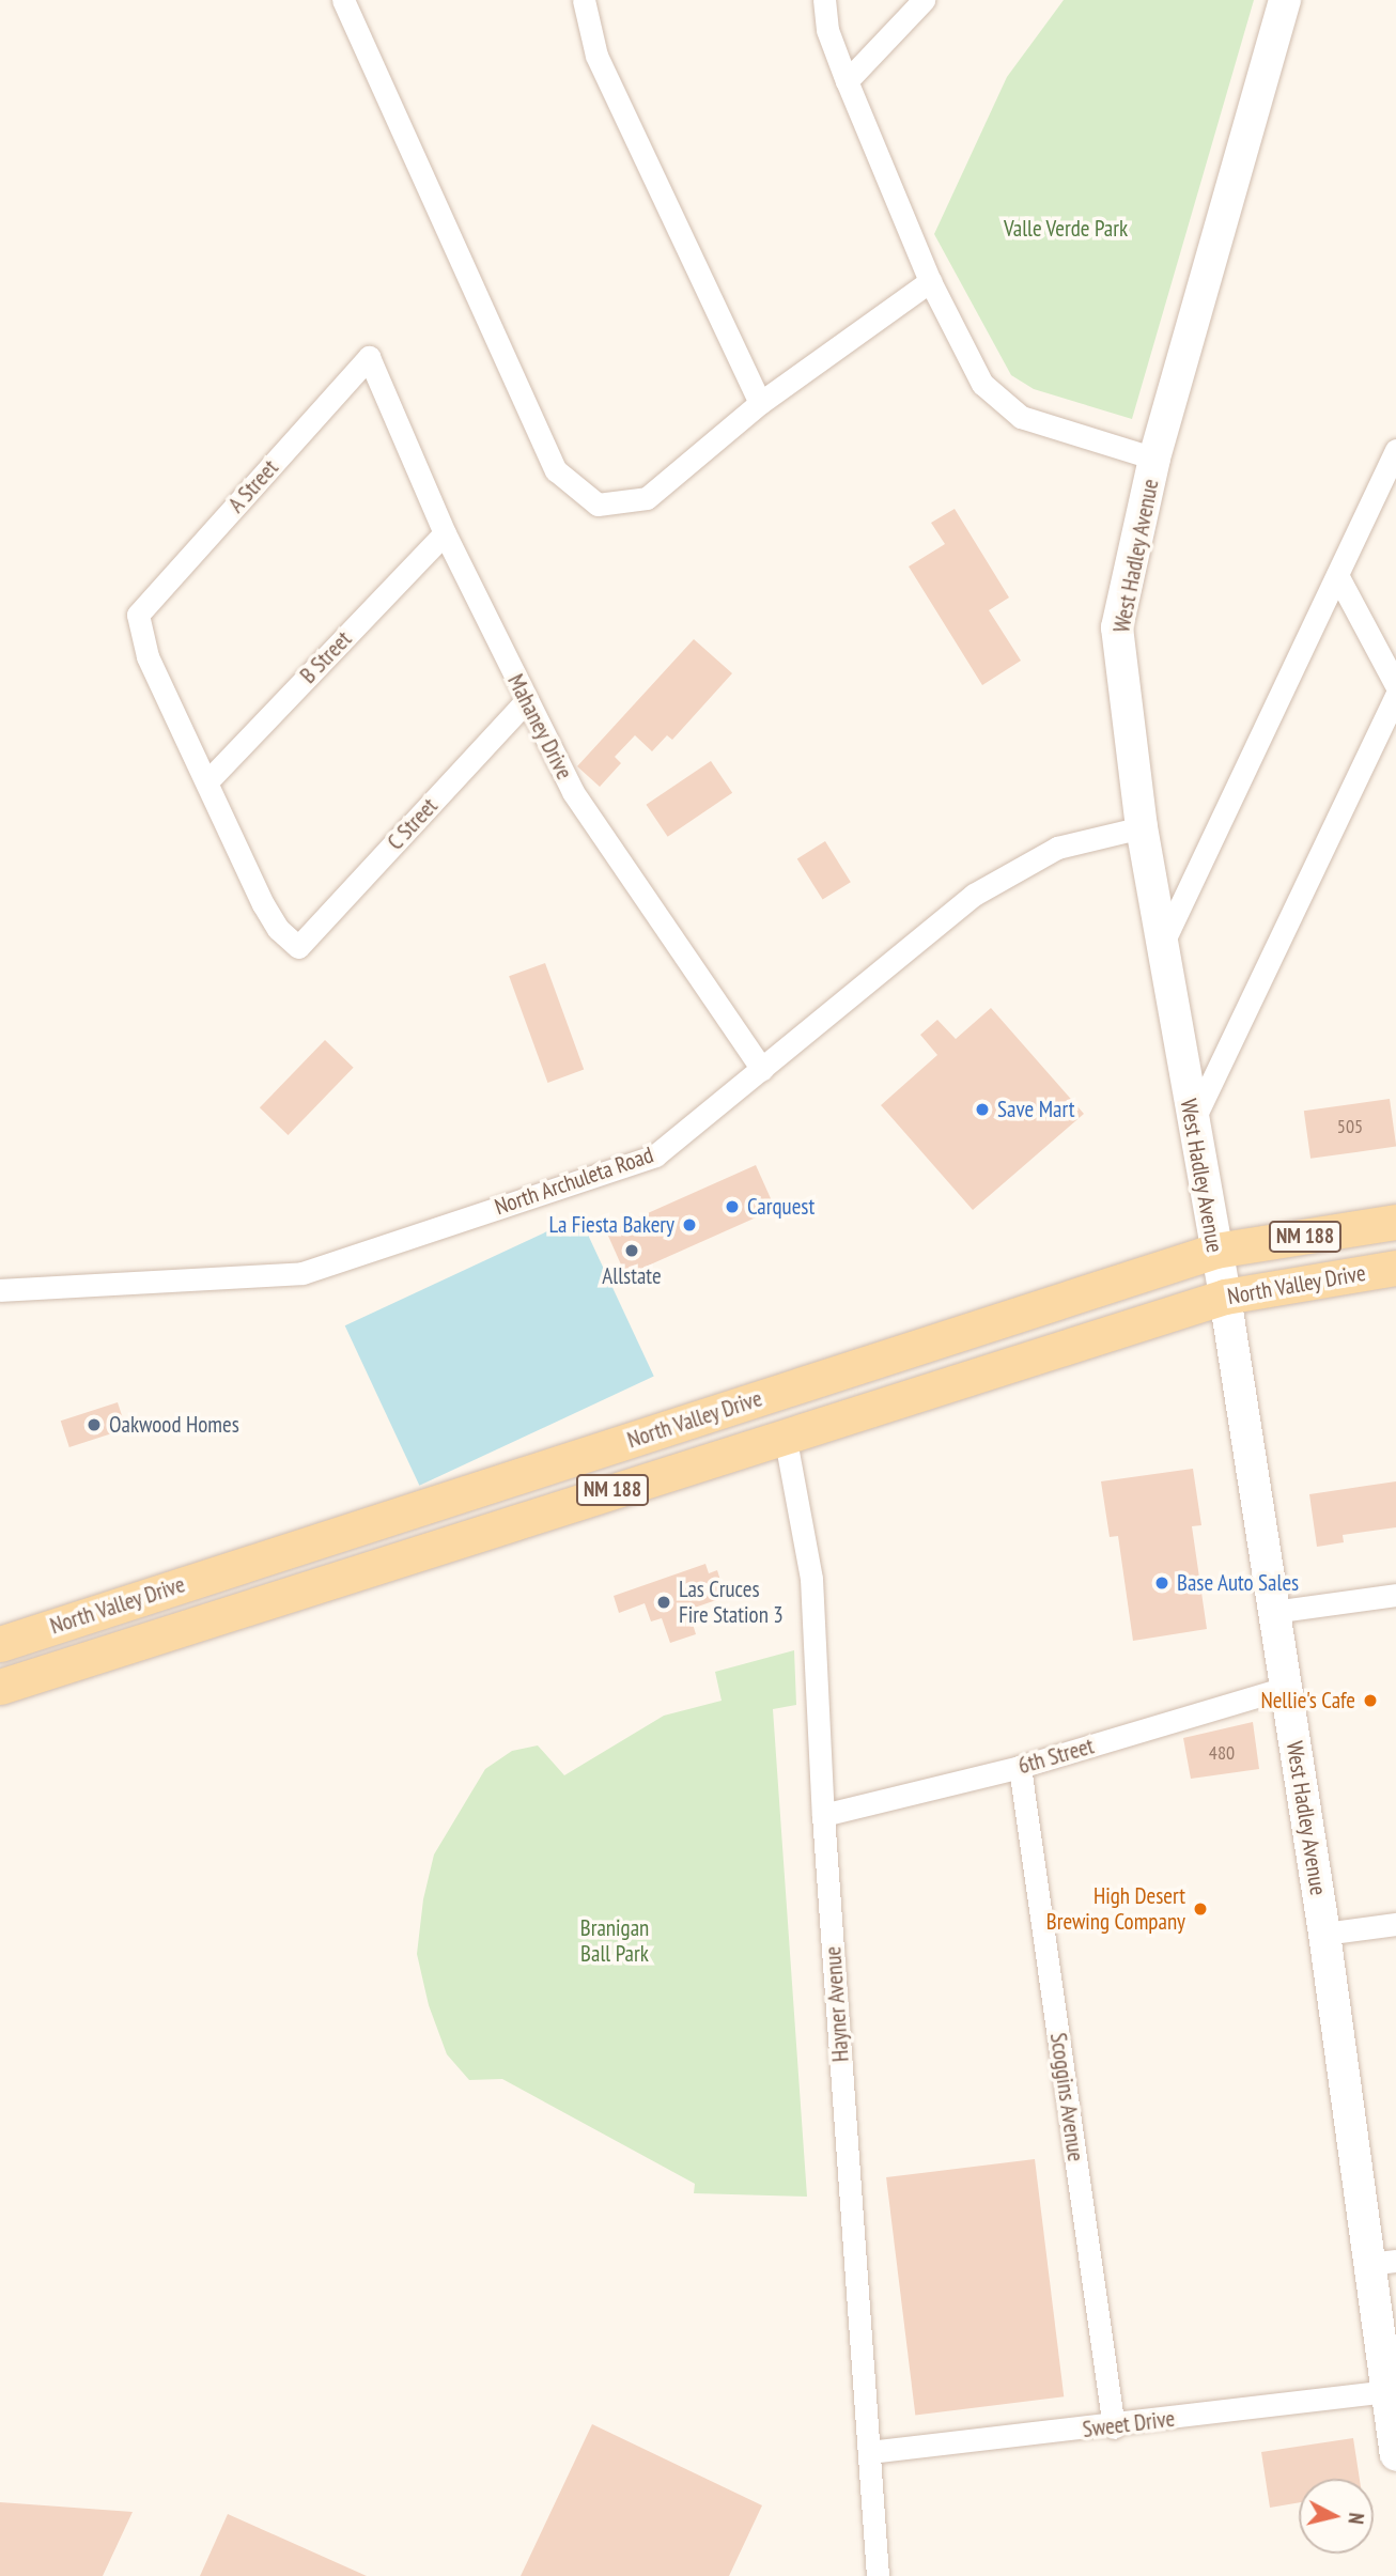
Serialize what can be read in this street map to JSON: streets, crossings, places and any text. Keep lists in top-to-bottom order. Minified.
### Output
{"streets":{"main road":["NM 188","North Valley Drive"],"street":["A Street","West Hadley Avenue","B Street","Mahaney Drive","C Street","North Archuleta Road","6th Street","Hayner Avenue","Scoggins Avenue","Sweet Drive"]},"crossings":[["A Street","B Street"],["A Street","Mahaney Drive"],["A Street","C Street"],["West Hadley Avenue","North Archuleta Road"],["West Hadley Avenue","North Valley Drive"],["West Hadley Avenue","6th Street"],["West Hadley Avenue","Sweet Drive"],["B Street","Mahaney Drive"],["B Street","C Street"],["Mahaney Drive","C Street"],["Mahaney Drive","North Archuleta Road"],["North Valley Drive","Hayner Avenue"],["6th Street","Hayner Avenue"],["6th Street","Scoggins Avenue"],["Hayner Avenue","Sweet Drive"],["Scoggins Avenue","Sweet Drive"]],"parks":["Valle Verde Park","Branigan Ball Park"],"places":["Save Mart","Carquest","La Fiesta Bakery","Allstate","Oakwood Homes","Base Auto Sales","Las Cruces Fire Station 3","Nellie's Cafe","High Desert Brewing Company"],"house_numbers":["505","480"],"north":"right"}
